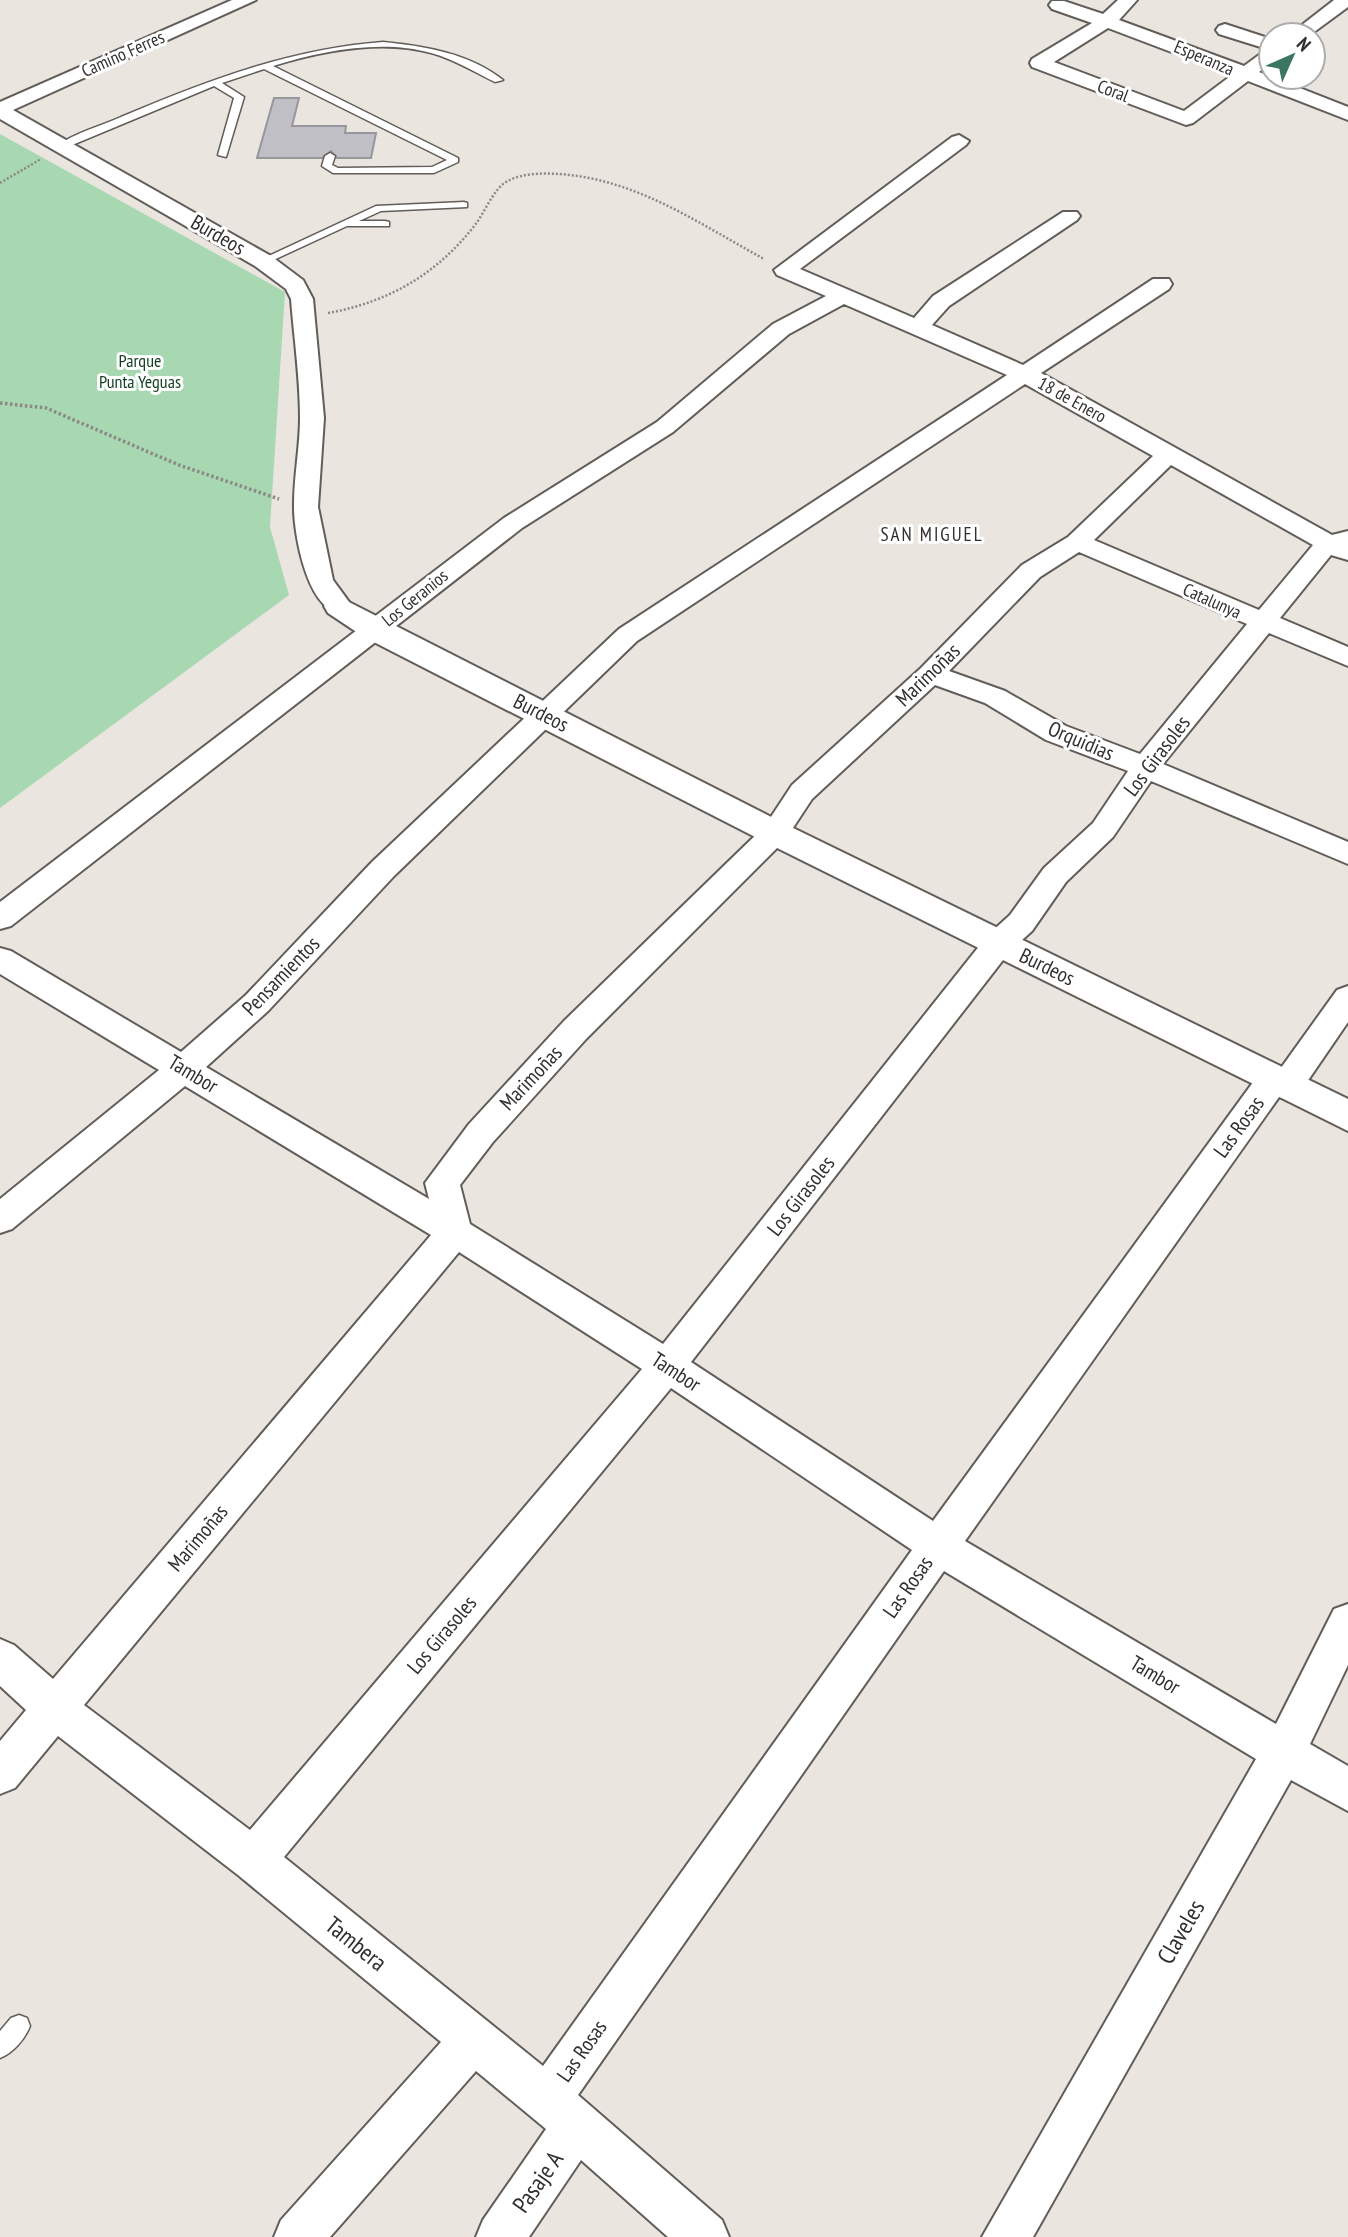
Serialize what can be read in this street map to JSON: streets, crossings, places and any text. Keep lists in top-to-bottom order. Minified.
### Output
{"streets":{"street":["Camino Ferres","Esperanza","Coral","Burdeos","18 de Enero","Los Geranios","Catalunya","Marimoñas","Orquidias","Los Girasoles","Pensamientos","Tambor","Las Rosas","Claveles","Tambera","Pasaje A"]},"crossings":[["Camino Ferres","Burdeos"],["Esperanza","Coral"],["Burdeos","Los Geranios"],["Burdeos","Marimoñas"],["Burdeos","Los Girasoles"],["Burdeos","Pensamientos"],["Burdeos","Las Rosas"],["18 de Enero","Los Geranios"],["18 de Enero","Marimoñas"],["18 de Enero","Los Girasoles"],["18 de Enero","Pensamientos"],["Catalunya","Marimoñas"],["Catalunya","Los Girasoles"],["Marimoñas","Orquidias"],["Marimoñas","Tambor"],["Marimoñas","Tambera"],["Orquidias","Los Girasoles"],["Los Girasoles","Tambor"],["Los Girasoles","Tambera"],["Pensamientos","Tambor"],["Tambor","Las Rosas"],["Tambor","Claveles"],["Las Rosas","Tambera"],["Las Rosas","Pasaje A"],["Tambera","Pasaje A"]],"districts":["SAN MIGUEL"],"parks":["Parque Punta Yeguas"],"north":"top right"}
